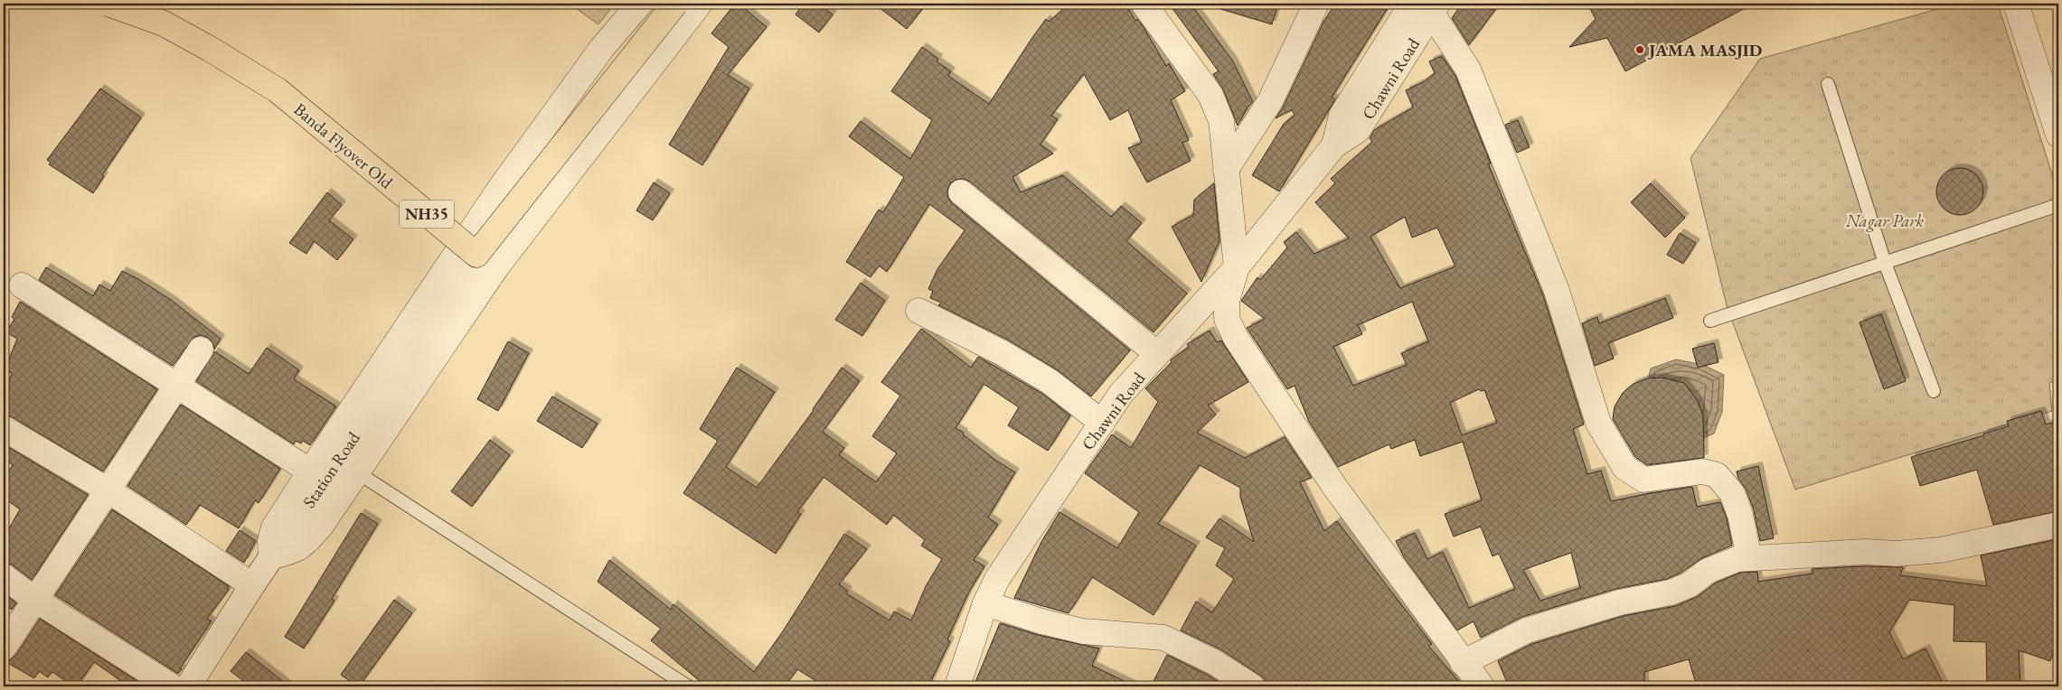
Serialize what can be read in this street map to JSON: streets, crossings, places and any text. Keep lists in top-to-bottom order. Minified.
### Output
{"streets":{"highway":["Banda Flyover Old","NH35"],"street":["Chawni Road","Station Road"]},"crossings":[["Banda Flyover Old","Station Road"]],"parks":["Nagar Park"],"places":["JAMA MASJID"]}
